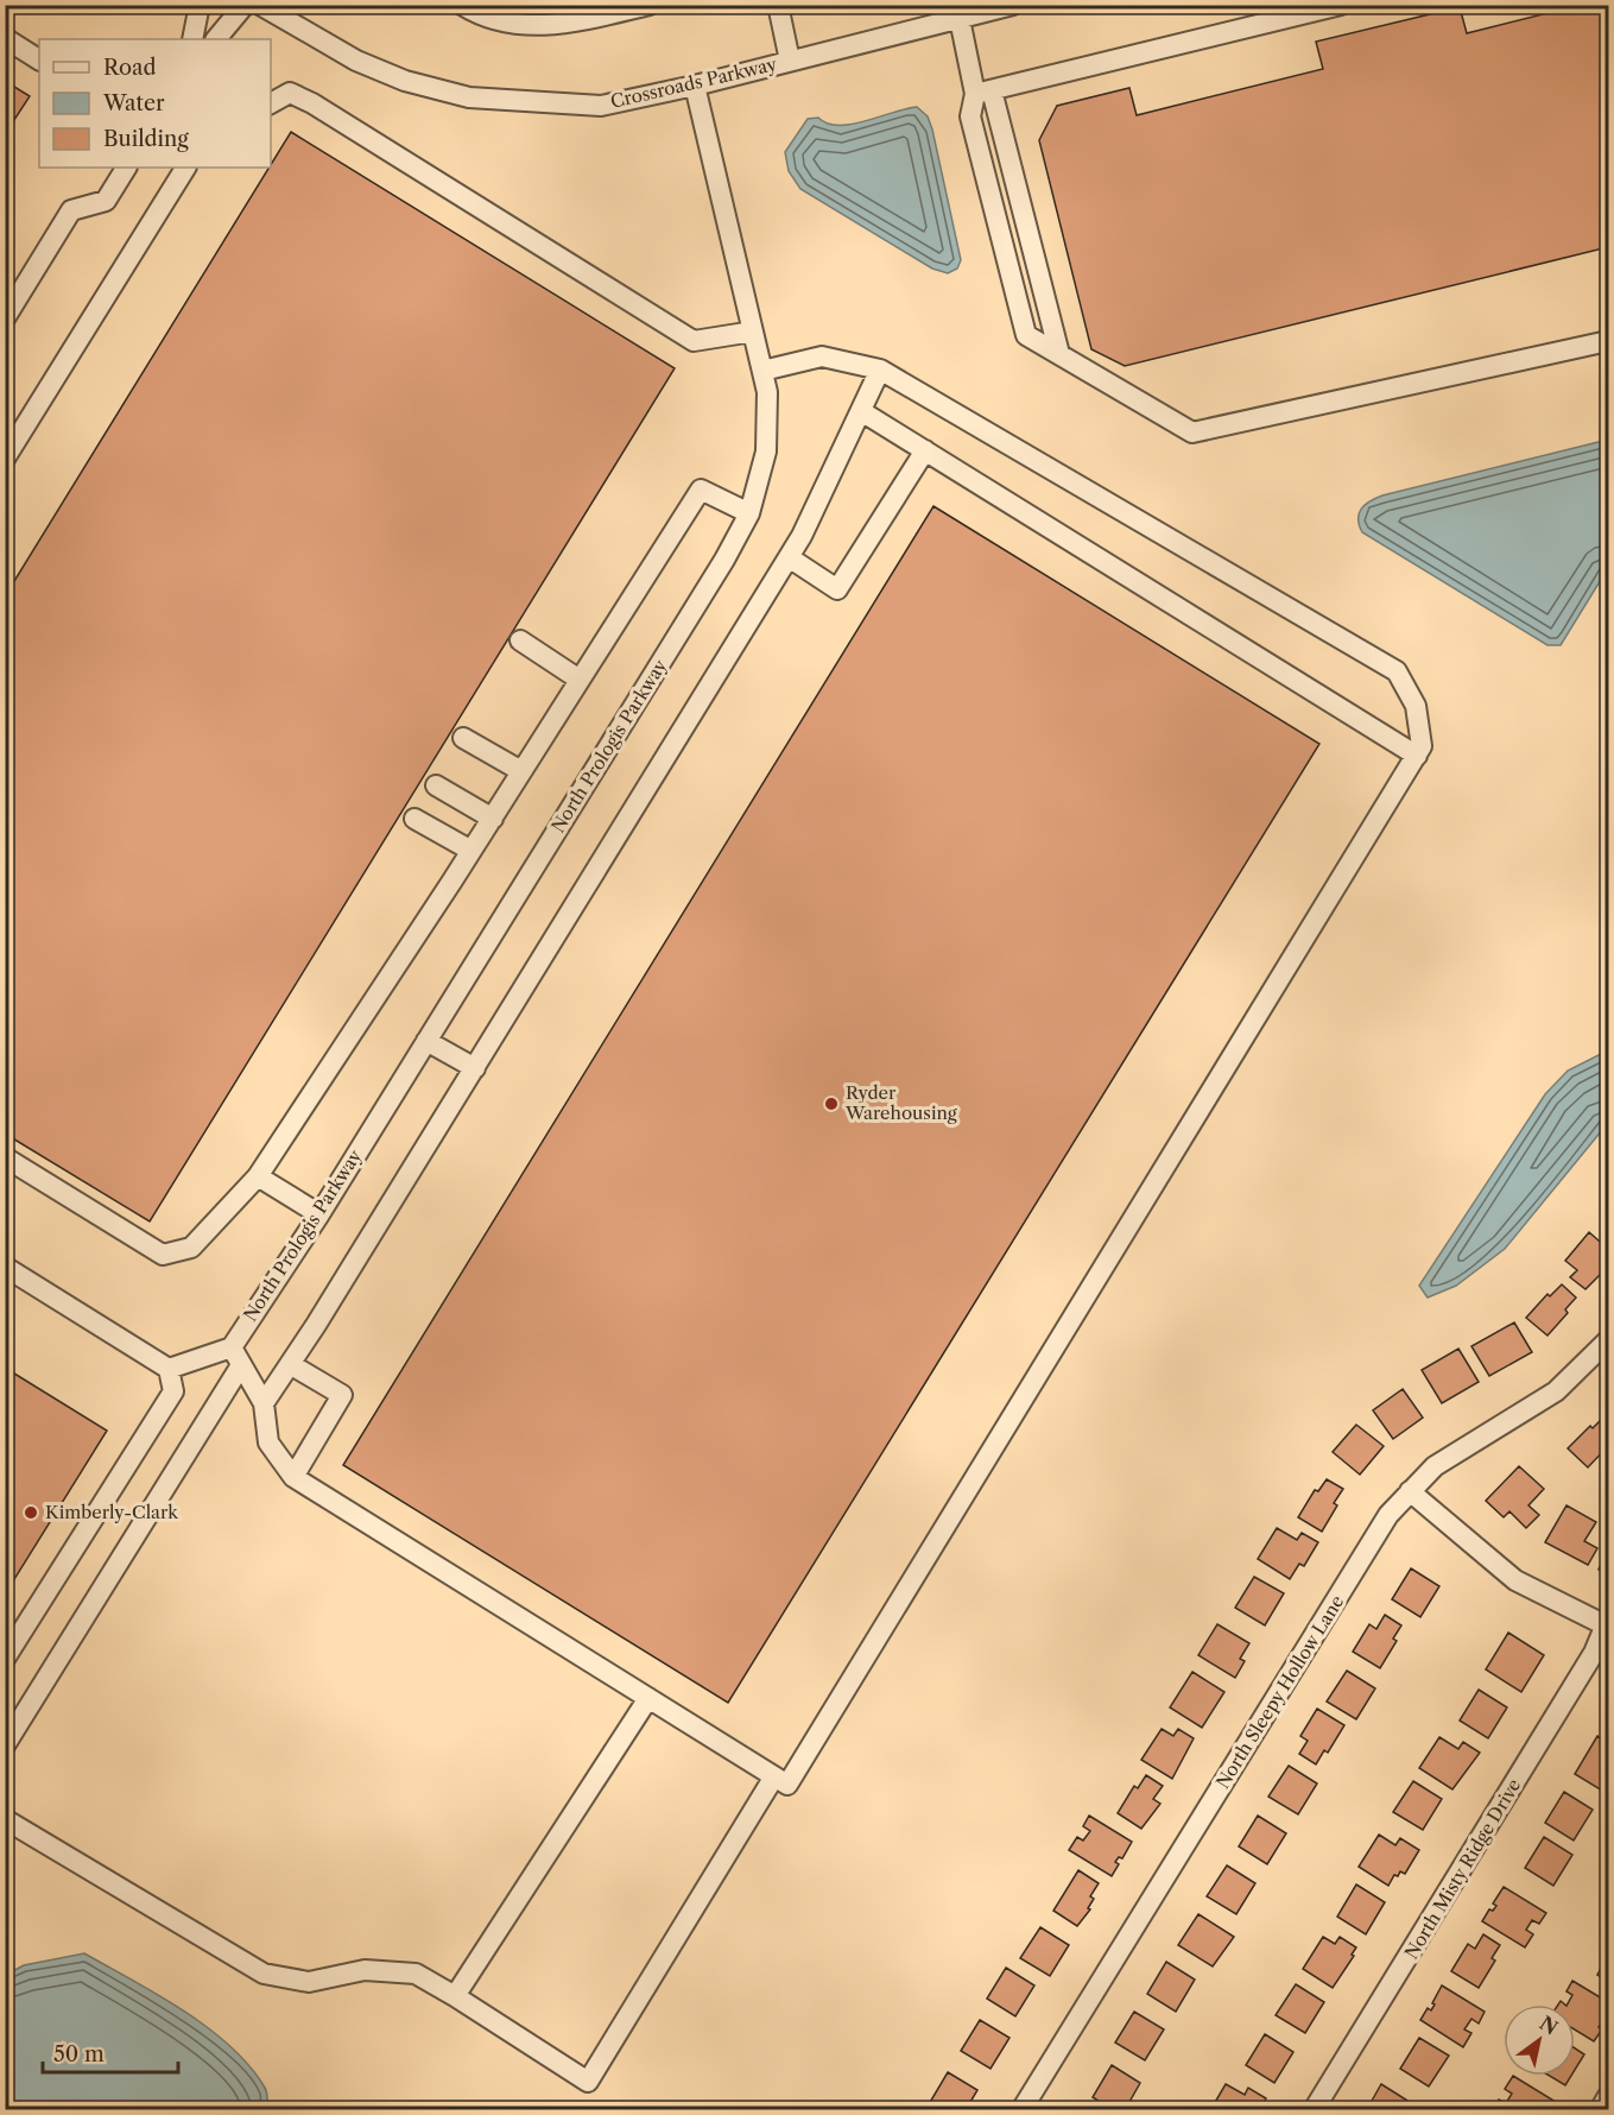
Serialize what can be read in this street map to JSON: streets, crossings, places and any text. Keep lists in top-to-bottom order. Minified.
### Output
{"streets":{"street":["Crossroads Parkway","North Prologis Parkway","North Sleepy Hollow Lane","North Misty Ridge Drive"]},"crossings":[["Crossroads Parkway","North Prologis Parkway"]],"places":["Ryder Warehousing","Kimberly-Clark"],"legend":["Road","Water","Building"],"scale_bar":"50 m","north":"top right"}
